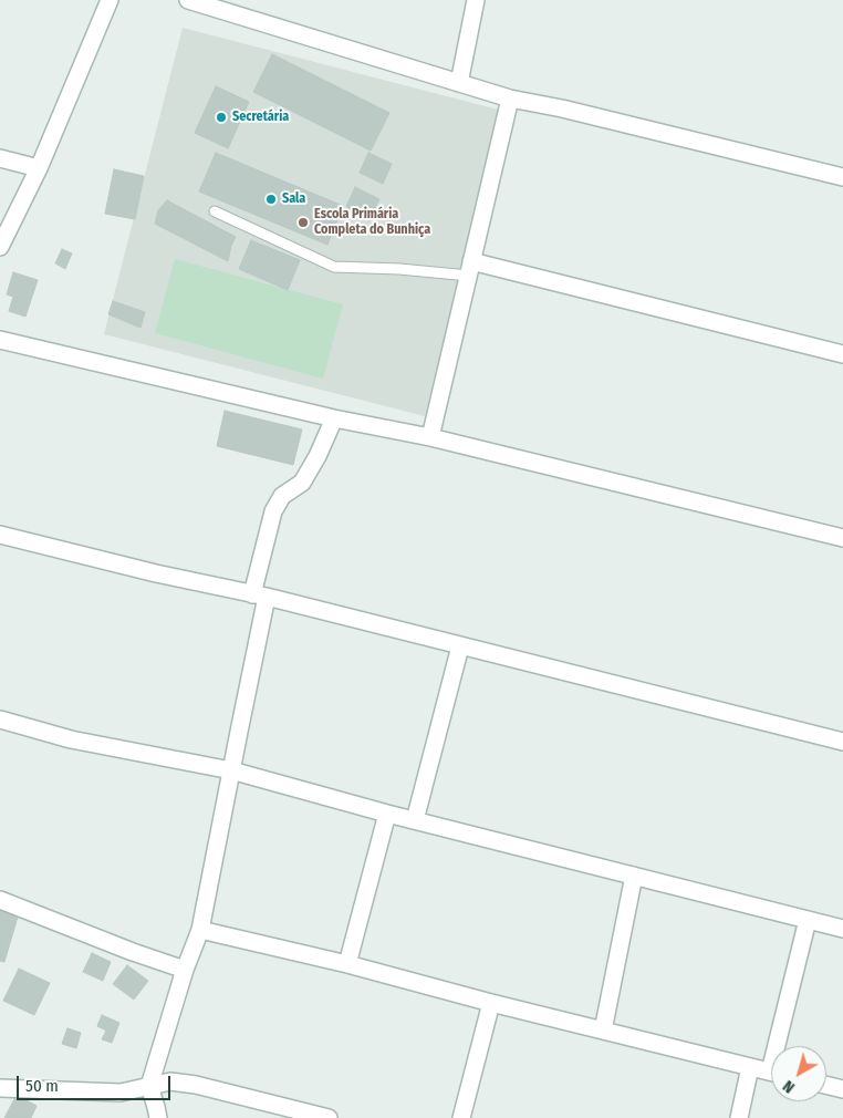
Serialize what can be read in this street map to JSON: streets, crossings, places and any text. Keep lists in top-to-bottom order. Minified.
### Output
{"places":["Secretária","Sala","Escola Primária Completa do Bunhiça"],"scale_bar":"50 m","north":"bottom left"}
